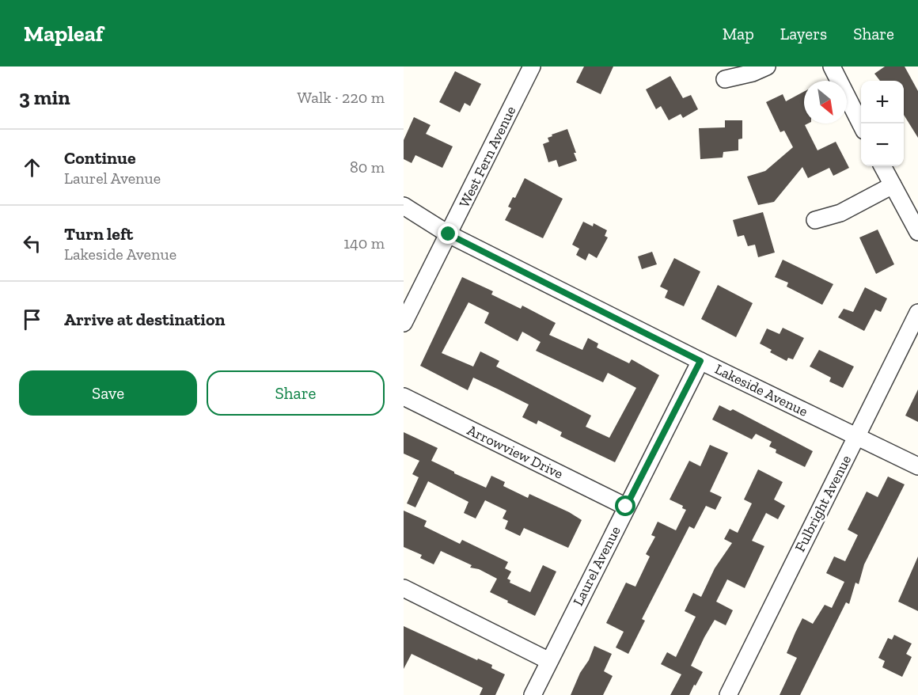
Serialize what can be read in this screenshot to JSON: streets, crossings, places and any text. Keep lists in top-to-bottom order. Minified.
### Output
{"streets":{"street":["West Fern Avenue","Lakeside Avenue","Arrowview Drive","Fulbright Avenue","Laurel Avenue"]},"crossings":[["West Fern Avenue","Lakeside Avenue"],["Lakeside Avenue","Fulbright Avenue"],["Lakeside Avenue","Laurel Avenue"],["Arrowview Drive","Laurel Avenue"]],"north":"bottom right","page":{"header":"Mapleaf","nav":["Map","Layers","Share"],"heading":["3 min","Walk · 220 m"],"map_buttons":["+","−"],"list":[["Continue","Laurel Avenue","80 m"],["Turn left","Lakeside Avenue","140 m"],"Arrive at destination"],"buttons":["Save","Share"]}}
